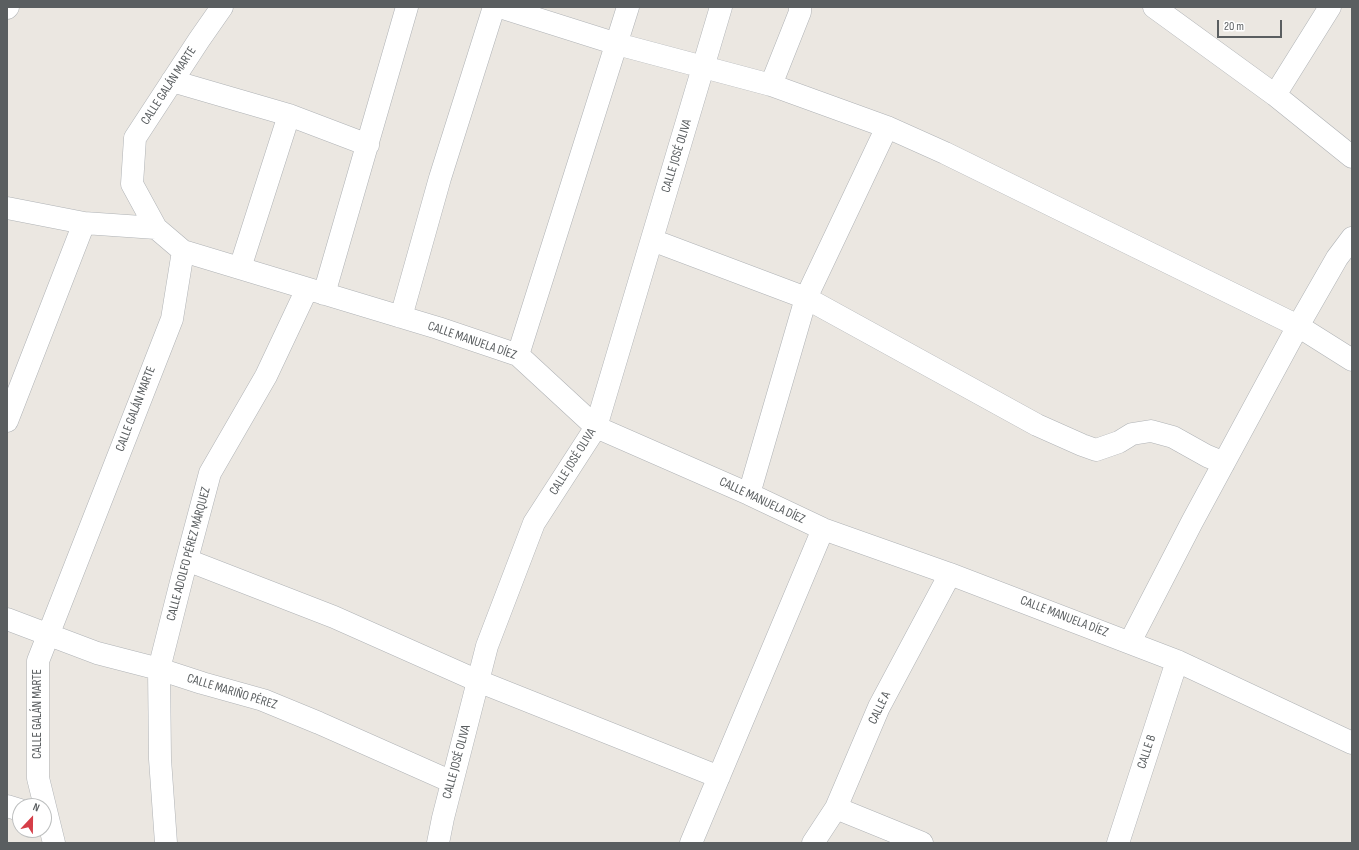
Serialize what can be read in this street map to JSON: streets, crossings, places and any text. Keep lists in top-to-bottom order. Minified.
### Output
{"streets":{"street":["CALLE GALÁN MARTE","CALLE JOSÉ OLIVA","CALLE MANUELA DÍEZ","CALLE ADOLFO PÉREZ MÁRQUEZ","CALLE MARIÑO PÉREZ","CALLE A","CALLE B"]},"crossings":[["CALLE GALÁN MARTE","CALLE MANUELA DÍEZ"],["CALLE GALÁN MARTE","CALLE MARIÑO PÉREZ"],["CALLE JOSÉ OLIVA","CALLE MANUELA DÍEZ"],["CALLE JOSÉ OLIVA","CALLE MARIÑO PÉREZ"],["CALLE MANUELA DÍEZ","CALLE ADOLFO PÉREZ MÁRQUEZ"],["CALLE MANUELA DÍEZ","CALLE A"],["CALLE MANUELA DÍEZ","CALLE B"],["CALLE ADOLFO PÉREZ MÁRQUEZ","CALLE MARIÑO PÉREZ"]],"scale_bar":"20 m","north":"top"}
